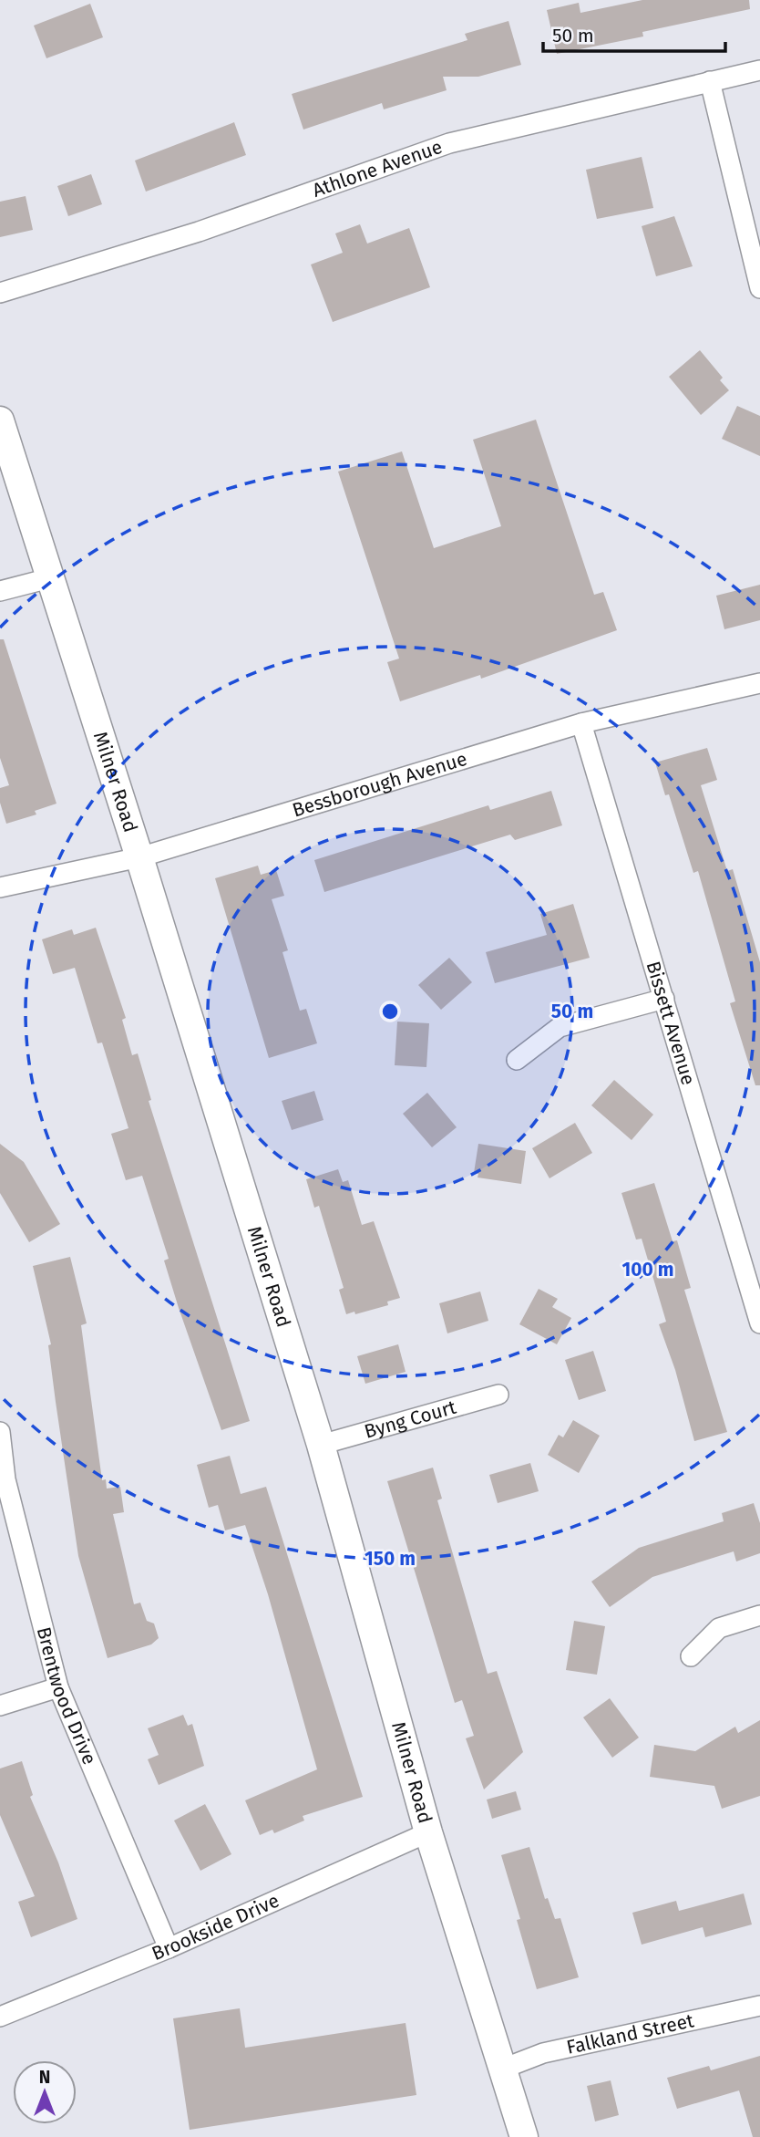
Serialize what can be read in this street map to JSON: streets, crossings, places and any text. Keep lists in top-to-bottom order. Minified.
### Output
{"streets":{"street":["Athlone Avenue","Milner Road","Bessborough Avenue","Bissett Avenue","Byng Court","Brentwood Drive","Brookside Drive","Falkland Street"]},"crossings":[["Milner Road","Bessborough Avenue"],["Milner Road","Byng Court"],["Milner Road","Brookside Drive"],["Milner Road","Falkland Street"],["Bessborough Avenue","Bissett Avenue"],["Brentwood Drive","Brookside Drive"]],"scale_bar":"50 m","north":"top","rings":["50 m","100 m","150 m"]}
